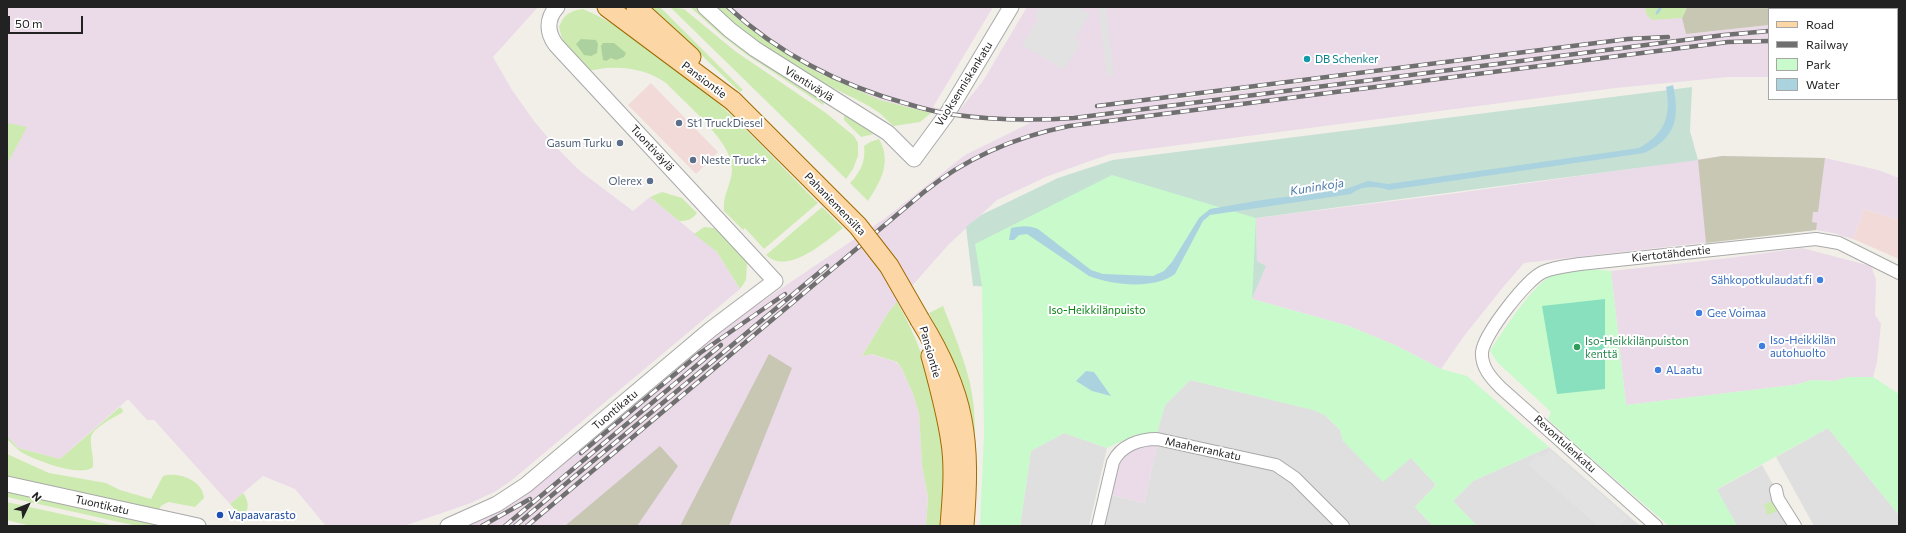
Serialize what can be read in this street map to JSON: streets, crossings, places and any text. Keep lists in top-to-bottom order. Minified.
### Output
{"streets":{"main road":["Pansiontie","Pahaniemensilta"],"street":["Vientiväylä","Vuoksenniskankatu","Tuontiväylä","Kiertotähdentie","Tuontikatu","Revontulenkatu","Maaherrankatu"]},"crossings":[["Pansiontie","Pahaniemensilta"],["Vientiväylä","Vuoksenniskankatu"],["Tuontiväylä","Tuontikatu"],["Kiertotähdentie","Revontulenkatu"]],"water":["Kuninkoja"],"parks":["Iso-Heikkilänpuisto"],"places":["DB Schenker","St1 TruckDiesel","Gasum Turku","Neste Truck+","Olerex","Sähkopotkulaudat.fi","Gee Voimaa","Iso-Heikkilän autohuolto","Iso-Heikkilänpuiston kenttä","ALaatu","Vapaavarasto"],"legend":["Road","Railway","Park","Water"],"scale_bar":"50 m","north":"top right"}
